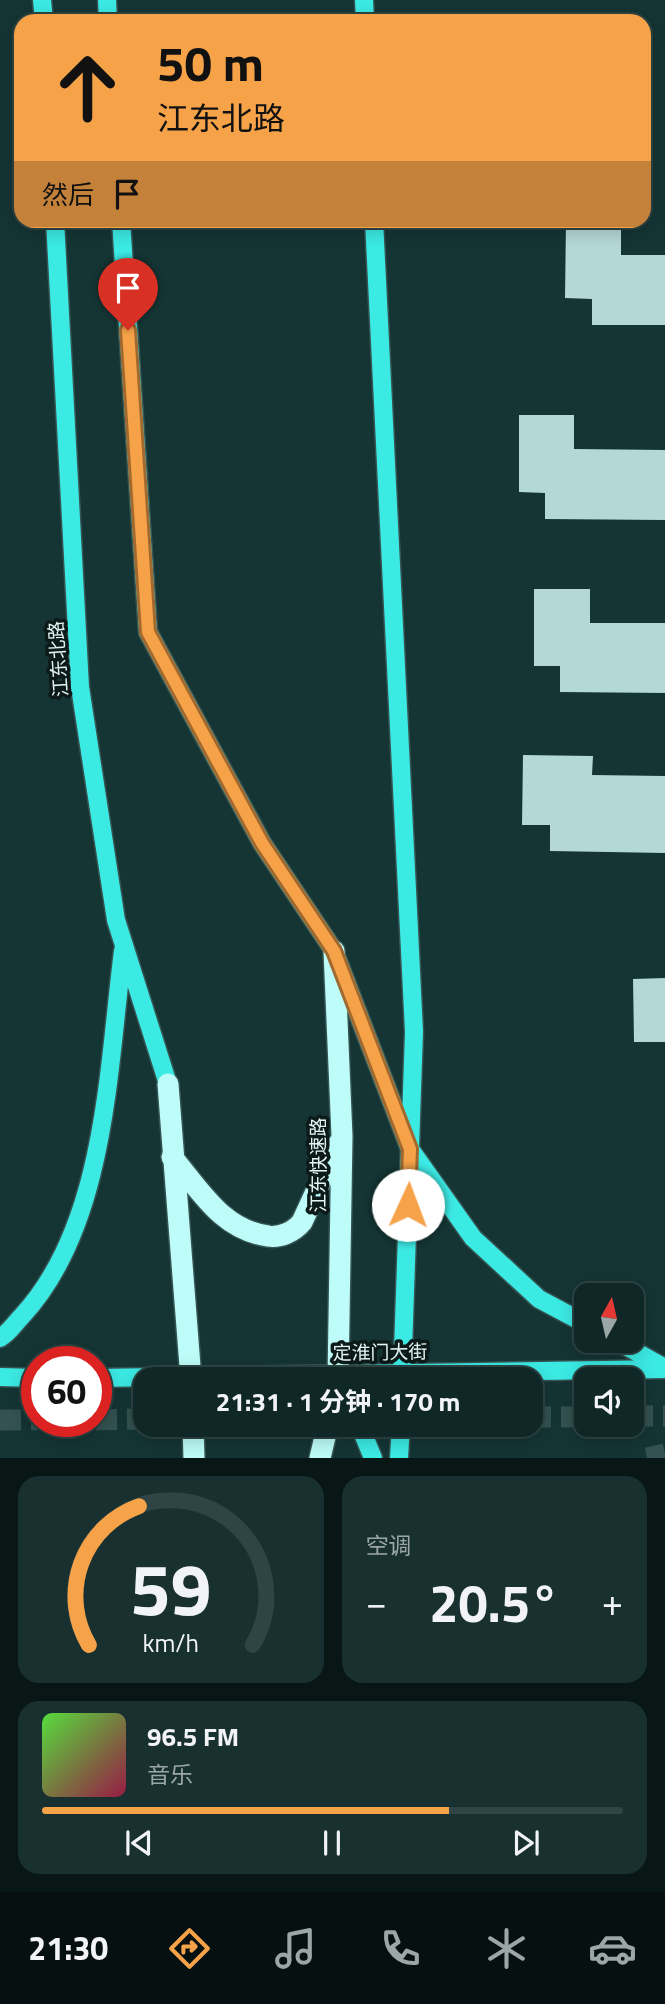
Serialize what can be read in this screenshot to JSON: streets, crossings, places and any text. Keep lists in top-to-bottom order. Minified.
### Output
{"streets":{"highway":["江东快速路"],"main road":["江东北路","定淮门大街"]},"north":"top","page":{"turn":["50 m","江东北路"],"then":"然后","limit":"60","trip":"21:31 · 1 分钟 · 170 m","tile":"空调","heat":["−","20.5°","+"],"song":["96.5 FM","音乐"],"tabs":"21:30","gauge":["59","km/h"]}}
